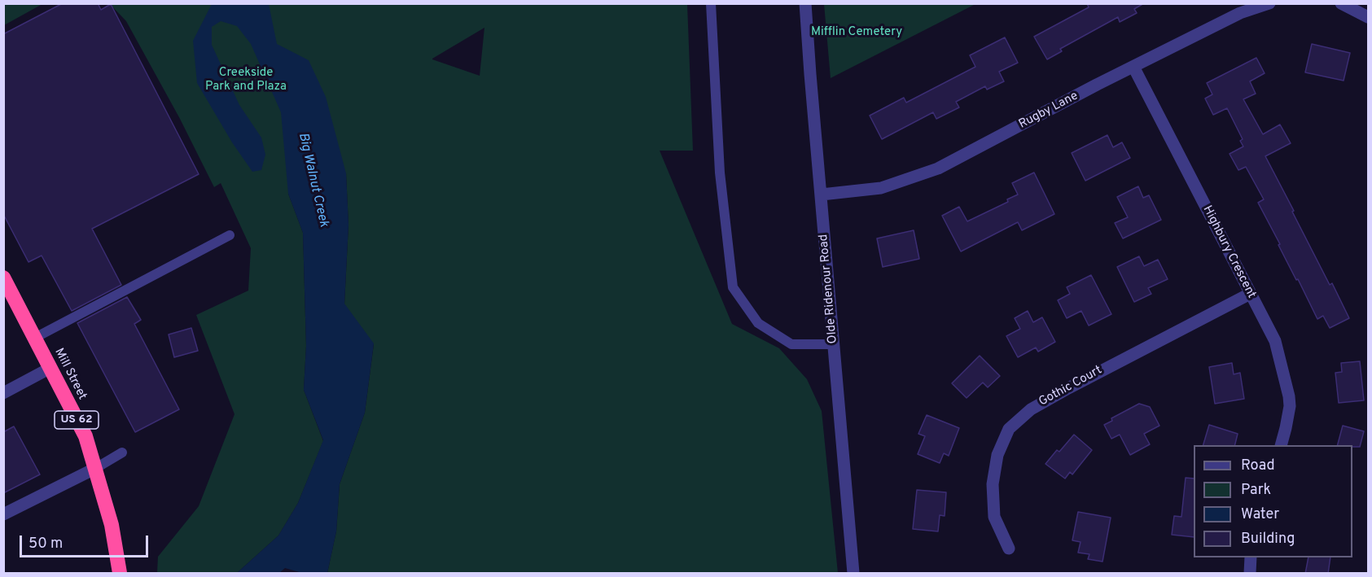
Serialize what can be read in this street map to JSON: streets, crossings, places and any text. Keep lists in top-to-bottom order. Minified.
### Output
{"streets":{"highway":["Mill Street","US 62"],"street":["Rugby Lane","Highbury Crescent","Olde Ridenour Road","Gothic Court"]},"crossings":[["Rugby Lane","Highbury Crescent"],["Rugby Lane","Olde Ridenour Road"],["Highbury Crescent","Gothic Court"]],"water":["Big Walnut Creek"],"parks":["Mifflin Cemetery","Creekside Park and Plaza"],"legend":["Road","Park","Water","Building"],"scale_bar":"50 m"}
